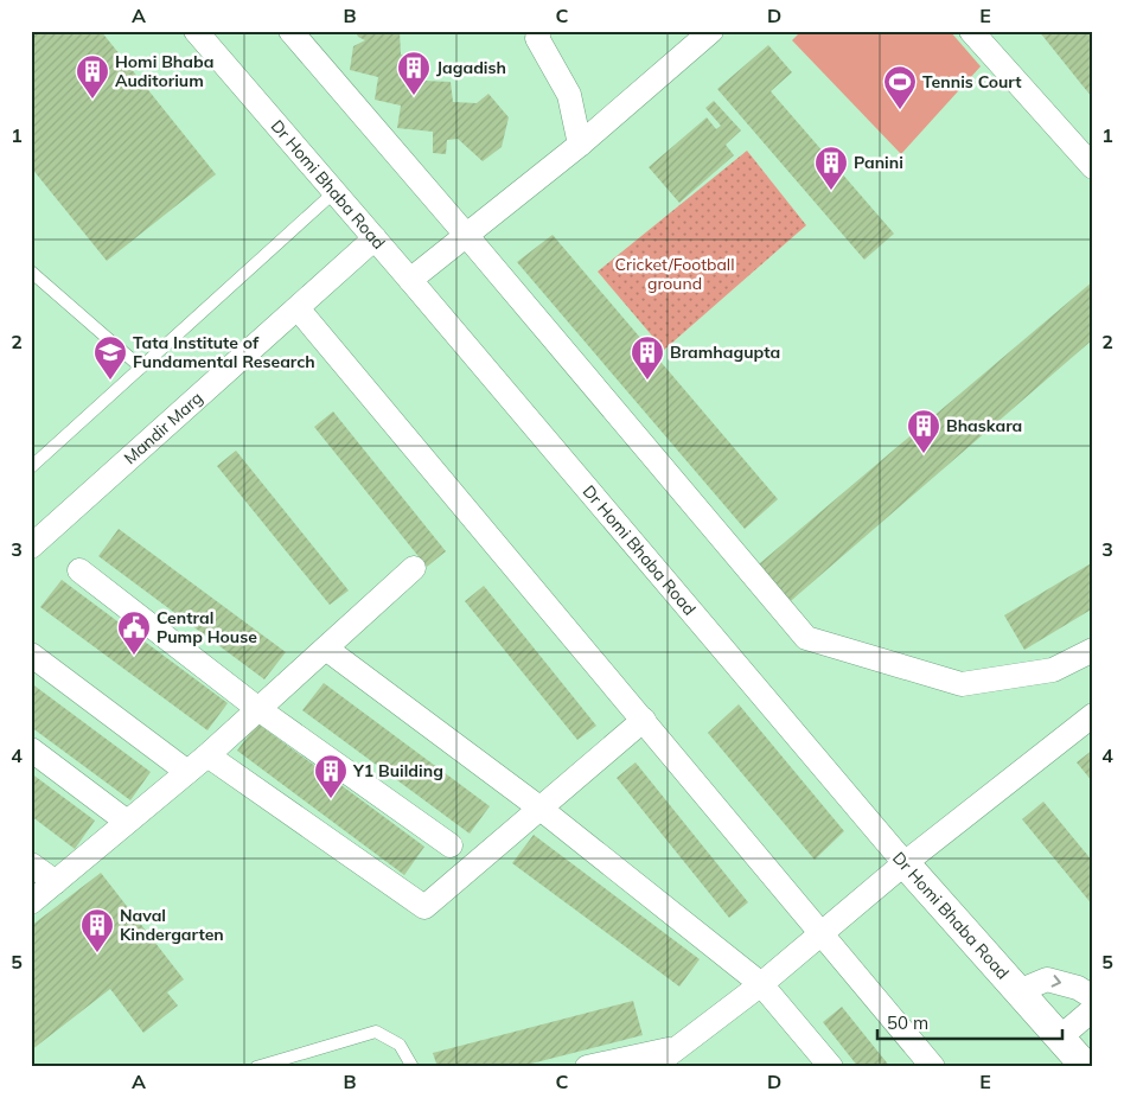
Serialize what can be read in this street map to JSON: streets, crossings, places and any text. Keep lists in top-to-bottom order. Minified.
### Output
{"streets":{"street":["Dr Homi Bhaba Road","Mandir Marg"]},"crossings":[["Dr Homi Bhaba Road","Mandir Marg"]],"parks":["Cricket/Football ground"],"places":{"building":["Jagadish","Homi Bhaba Auditorium","Panini","Bramhagupta","Bhaskara","Y1 Building","Naval Kindergarten"],"sports":["Tennis Court"],"school or university":["Tata Institute of Fundamental Research"],"public building":["Central Pump House"]},"scale_bar":"50 m","grid":{"columns":["A","B","C","D","E"],"rows":["1","2","3","4","5"]}}
